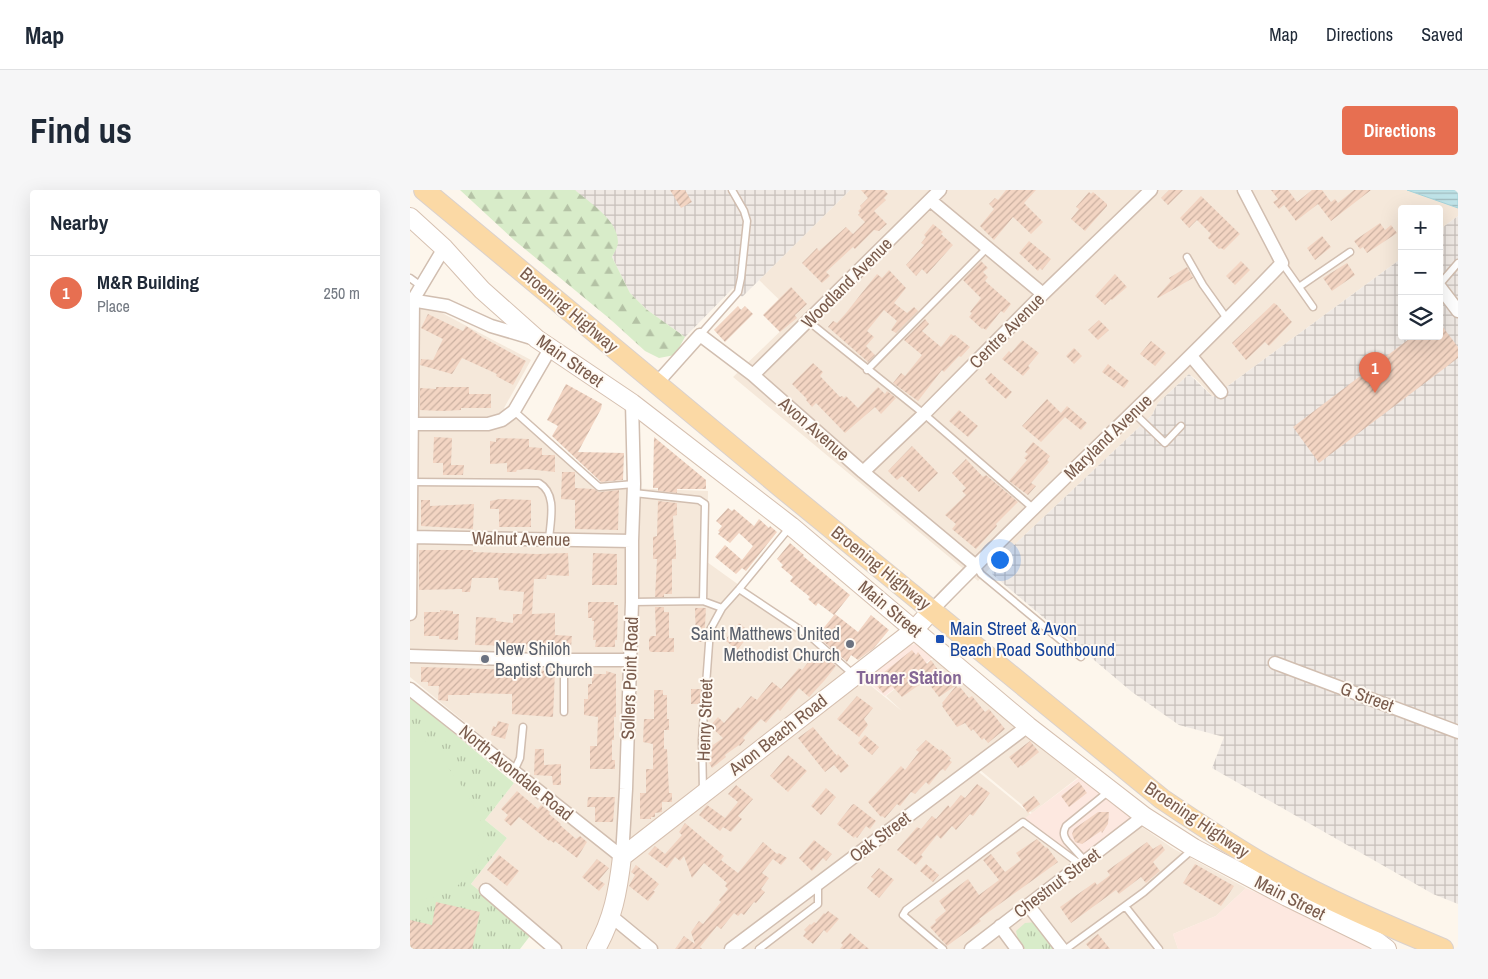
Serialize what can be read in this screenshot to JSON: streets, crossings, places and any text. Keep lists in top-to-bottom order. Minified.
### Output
{"streets":{"main road":["Broening Highway"],"street":["Woodland Avenue","Centre Avenue","Main Street","Avon Avenue","Maryland Avenue","Walnut Avenue","Sollers Point Road","G Street","Avon Beach Road","North Avondale Road","Oak Street","Chestnut Street"],"lane":["Henry Street"]},"crossings":[["Woodland Avenue","Avon Avenue"],["Broening Highway","Maryland Avenue"],["Broening Highway","Avon Beach Road"],["Centre Avenue","Avon Avenue"],["Main Street","Sollers Point Road"],["Main Street","Henry Street"],["Main Street","Avon Beach Road"],["Main Street","Oak Street"],["Main Street","Chestnut Street"],["Avon Avenue","Maryland Avenue"],["Maryland Avenue","Avon Beach Road"],["Walnut Avenue","Sollers Point Road"],["Sollers Point Road","Avon Beach Road"],["Sollers Point Road","North Avondale Road"],["Henry Street","Avon Beach Road"],["Avon Beach Road","North Avondale Road"]],"districts":["Turner Station"],"places":{"transit":["Main Street & Avon Beach Road Southbound"],"other":["Saint Matthews United Methodist Church","New Shiloh Baptist Church"]},"page":{"header":"Map","nav":["Map","Directions","Saved"],"buttons":"Directions","title":"Find us","heading":"Nearby","map_buttons":["+","−"],"list":[{"mark":"1","name":"M&R Building","note":"Place","value":"250 m"}],"pins":"1"}}
